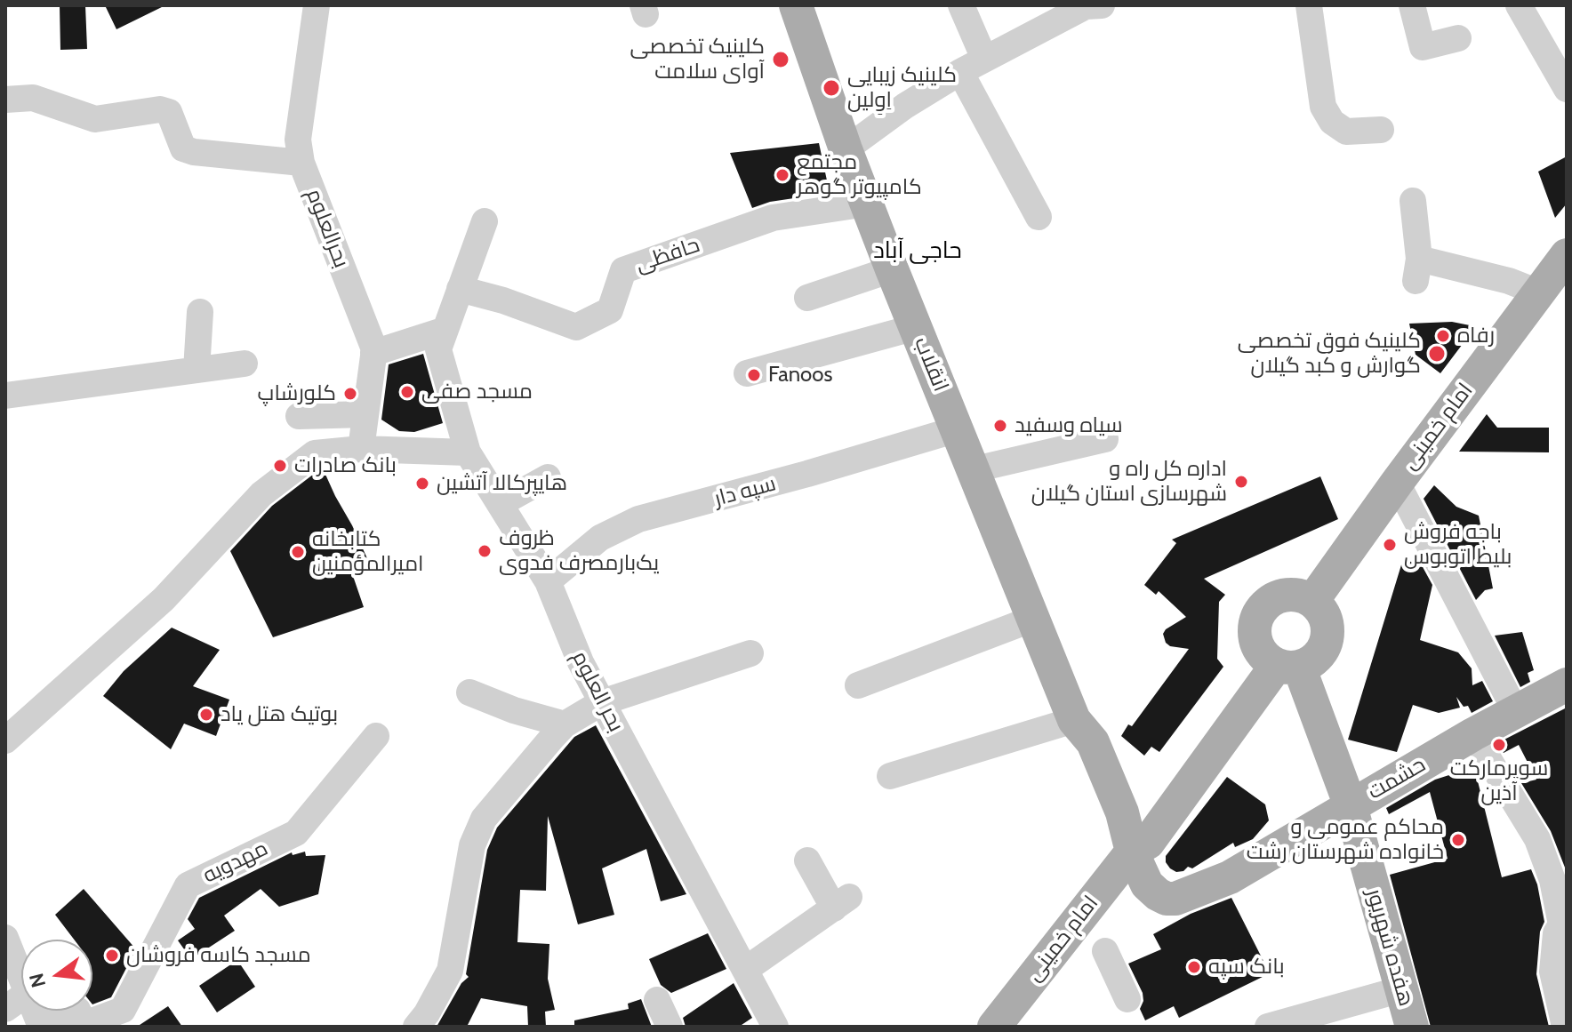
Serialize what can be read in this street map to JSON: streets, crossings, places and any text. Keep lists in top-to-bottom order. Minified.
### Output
{"streets":{"main road":["انقلاب","امام خمینی","حشمت","هفده شهریور"],"street":["بحرالعلوم","حافظی","سپه دار","بحر العلوم","مهدویه"]},"crossings":[["حافظی","انقلاب"],["انقلاب","امام خمینی"],["انقلاب","سپه دار"],["انقلاب","حشمت"],["امام خمینی","حشمت"],["امام خمینی","هفده شهریور"],["سپه دار","بحر العلوم"],["حشمت","هفده شهریور"]],"districts":["حاجی آباد"],"places":["کلینیک تخصصی آوای سلامت","کلینیک زیبایی اِوِلین","مجتمع کامپیوتر گوهر","رفاه","کلینیک فوق تخصصی گوارش و کبد گیلان","Fanoos","مسجد صفی","کلورشاپ","سیاه وسفید","بانک صادرات","اداره کل راه و شهرسازی استان گیلان","هایپرکالا آتشین","باجه فروش بلیط اتوبوس","ظروف یک‌بارمصرف فدوی","کتابخانه امیرالمؤمنین","بوتیک هتل یاد","سوپرمارکت آذین","محاکم عمومی و خانواده شهرستان رشت","مسجد کاسه فروشان","بانک سپه"],"north":"left"}
